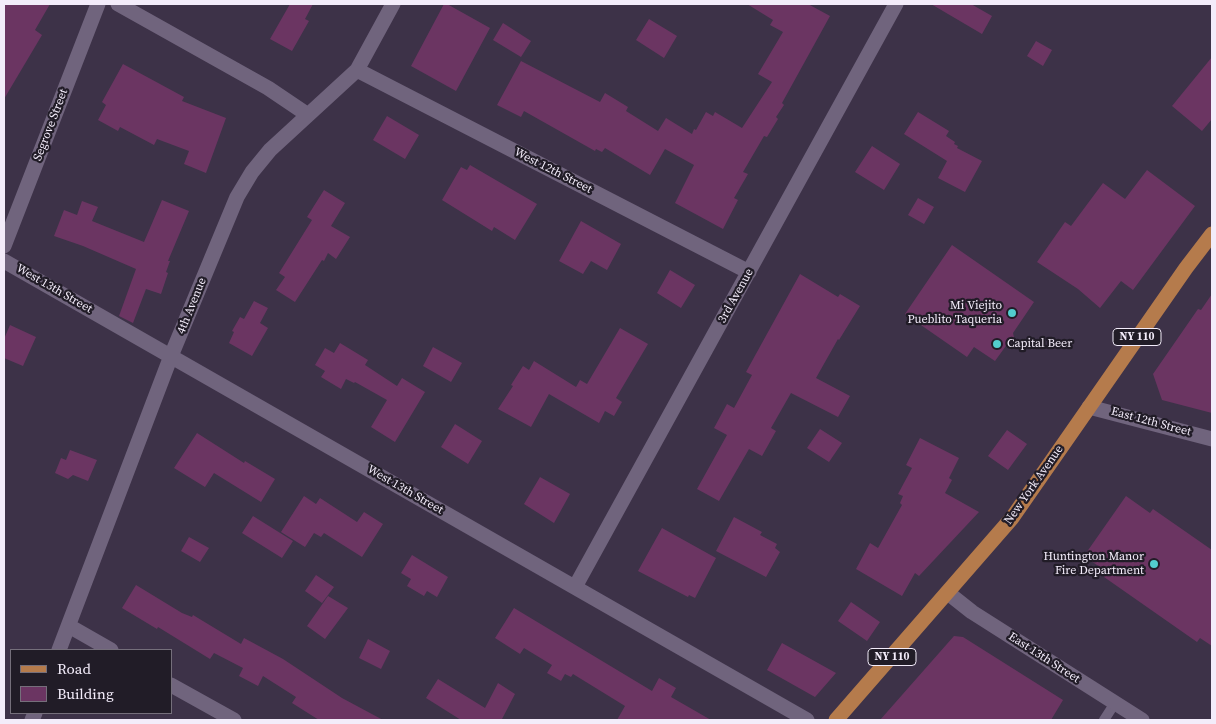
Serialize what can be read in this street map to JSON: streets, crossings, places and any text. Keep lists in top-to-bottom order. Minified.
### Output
{"streets":{"main road":["NY 110","New York Avenue"],"street":["Segrove Street","West 12th Street","West 13th Street","3rd Avenue","4th Avenue","East 12th Street","East 13th Street"]},"crossings":[["West 12th Street","3rd Avenue"],["West 12th Street","4th Avenue"],["West 13th Street","3rd Avenue"],["West 13th Street","4th Avenue"],["East 12th Street","New York Avenue"],["New York Avenue","East 13th Street"]],"places":["Mi Viejito Pueblito Taqueria","Capital Beer","Huntington Manor Fire Department"],"legend":["Road","Building"]}
